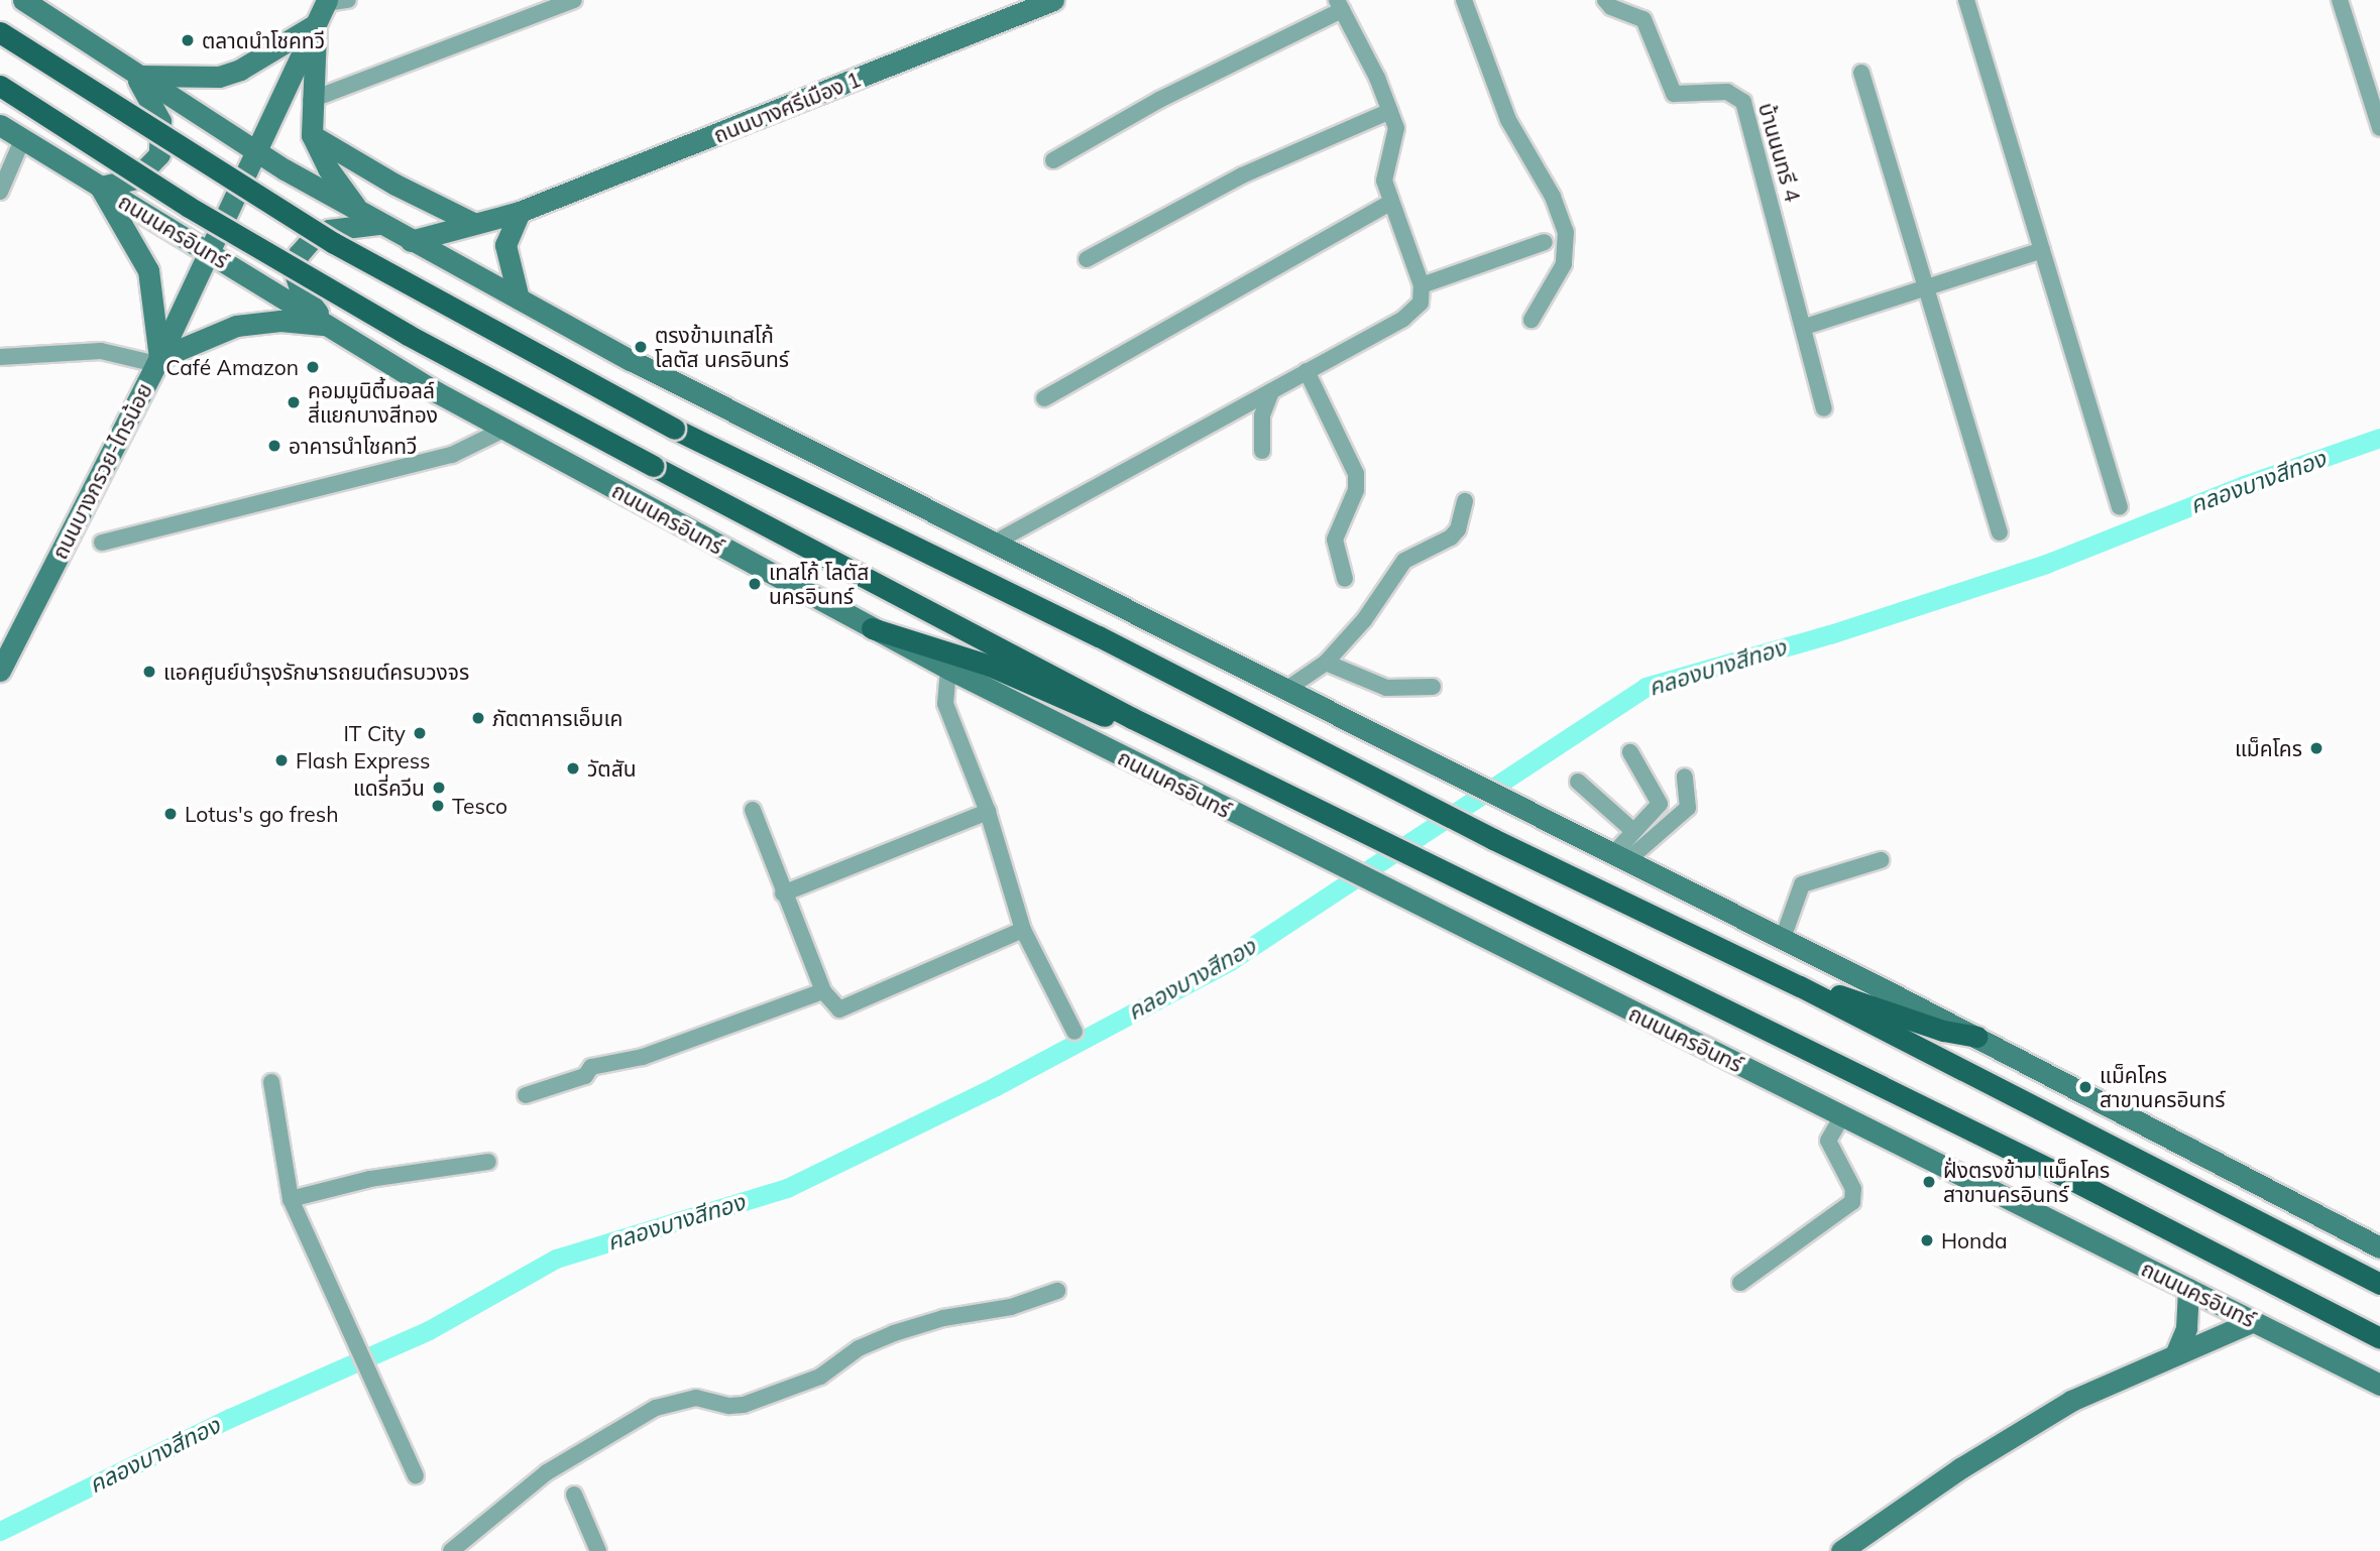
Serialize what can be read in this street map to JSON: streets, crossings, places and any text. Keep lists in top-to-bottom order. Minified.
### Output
{"streets":{"main road":["ถนนบางศรีเมือง 1","ถนนนครอินทร์","ถนนบางกรวย-ไทรน้อย"],"street":["บ้านนนทรี 4"]},"crossings":[["ถนนนครอินทร์","ถนนบางกรวย-ไทรน้อย"]],"water":["คลองบางสีทอง"],"places":["ตลาดนำโชคทวี","ตรงข้ามเทสโก้ โลตัส นครอินทร์","Café Amazon","คอมมูนิตี้มอลล์ สี่แยกบางสีทอง","อาคารนำโชคทวี","เทสโก้ โลตัส นครอินทร์","แอคศูนย์บำรุงรักษารถยนต์ครบวงจร","ภัตตาคารเอ็มเค","IT City","แม็คโคร","Flash Express","วัตสัน","แดรี่ควีน","Tesco","Lotus's go fresh","แม็คโคร สาขานครอินทร์","ฝั่งตรงข้าม แม็คโคร สาขานครอินทร์","Honda"]}
